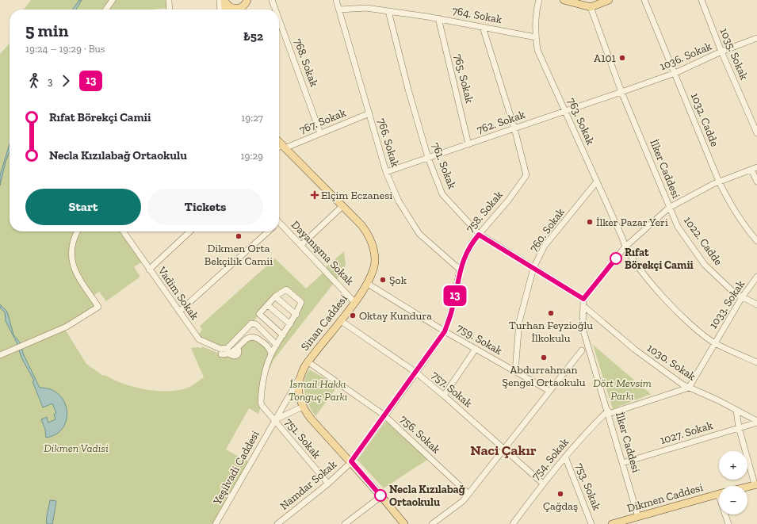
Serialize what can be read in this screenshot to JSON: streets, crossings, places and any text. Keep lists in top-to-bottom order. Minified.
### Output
{"streets":{"main road":["Sinan Caddesi","Dikmen Caddesi"],"street":["764. Sokak","1035. Sokak","1036. Sokak","768. Sokak","765. Sokak","1032. Cadde","767. Sokak","763. Sokak","762. Sokak","766. Sokak","761. Sokak","İlker Caddesi","758. Sokak","760. Sokak","1022. Cadde","Dayanışma Sokak","Vadim Sokak","1033. Sokak","759. Sokak","1030. Sokak","757. Sokak","1027. Sokak","756. Sokak","751. Sokak","754. Sokak","Yeşilvadi Caddesi","Namdar Sokak","753. Sokak"]},"crossings":[["764. Sokak","765. Sokak"],["764. Sokak","763. Sokak"],["764. Sokak","766. Sokak"],["764. Sokak","761. Sokak"],["764. Sokak","758. Sokak"],["1035. Sokak","1036. Sokak"],["1036. Sokak","1032. Cadde"],["1036. Sokak","762. Sokak"],["1036. Sokak","İlker Caddesi"],["768. Sokak","767. Sokak"],["765. Sokak","762. Sokak"],["767. Sokak","766. Sokak"],["767. Sokak","Sinan Caddesi"],["763. Sokak","762. Sokak"],["763. Sokak","İlker Caddesi"],["763. Sokak","760. Sokak"],["763. Sokak","1033. Sokak"],["762. Sokak","766. Sokak"],["762. Sokak","761. Sokak"],["762. Sokak","İlker Caddesi"],["762. Sokak","758. Sokak"],["766. Sokak","758. Sokak"],["761. Sokak","İlker Caddesi"],["761. Sokak","758. Sokak"],["761. Sokak","760. Sokak"],["İlker Caddesi","1022. Cadde"],["İlker Caddesi","1030. Sokak"],["İlker Caddesi","1027. Sokak"],["İlker Caddesi","754. Sokak"],["İlker Caddesi","Dikmen Caddesi"],["758. Sokak","Sinan Caddesi"],["758. Sokak","759. Sokak"],["758. Sokak","757. Sokak"],["758. Sokak","756. Sokak"],["758. Sokak","Namdar Sokak"],["760. Sokak","759. Sokak"],["1022. Cadde","1033. Sokak"],["Dayanışma Sokak","Sinan Caddesi"],["Vadim Sokak","751. Sokak"],["1033. Sokak","1030. Sokak"],["Sinan Caddesi","759. Sokak"],["Sinan Caddesi","757. Sokak"],["Sinan Caddesi","756. Sokak"],["Sinan Caddesi","Yeşilvadi Caddesi"],["Sinan Caddesi","Namdar Sokak"],["1030. Sokak","1027. Sokak"],["757. Sokak","754. Sokak"],["751. Sokak","Yeşilvadi Caddesi"],["751. Sokak","Namdar Sokak"],["754. Sokak","753. Sokak"]],"districts":["Naci Çakır"],"parks":["Dört Mevsim Parkı","İsmail Hakkı Tonguç Parkı","Dikmen Vadisi"],"places":{"other":["A101","İlker Pazar Yeri","Dikmen Orta Bekçilik Camii","Rıfat Börekçi Camii","Şok","Turhan Feyzioğlu İlkokulu","Oktay Kundura","Abdurrahman Şengel Ortaokulu","Çağdaş","Necla Kızılabağ Ortaokulu"],"health":["Elçim Eczanesi"]},"lines":["bus line 13"],"page":{"on_map":"13","heading":["5 min","19:24 – 19:29 · Bus","₺52"],"legs":["3","13"],"list":[{"name":"Rıfat Börekçi Camii","value":"19:27"},{"name":"Necla Kızılabağ Ortaokulu","value":"19:29"}],"buttons":["Start","Tickets"],"map_buttons":["+","−"]}}
